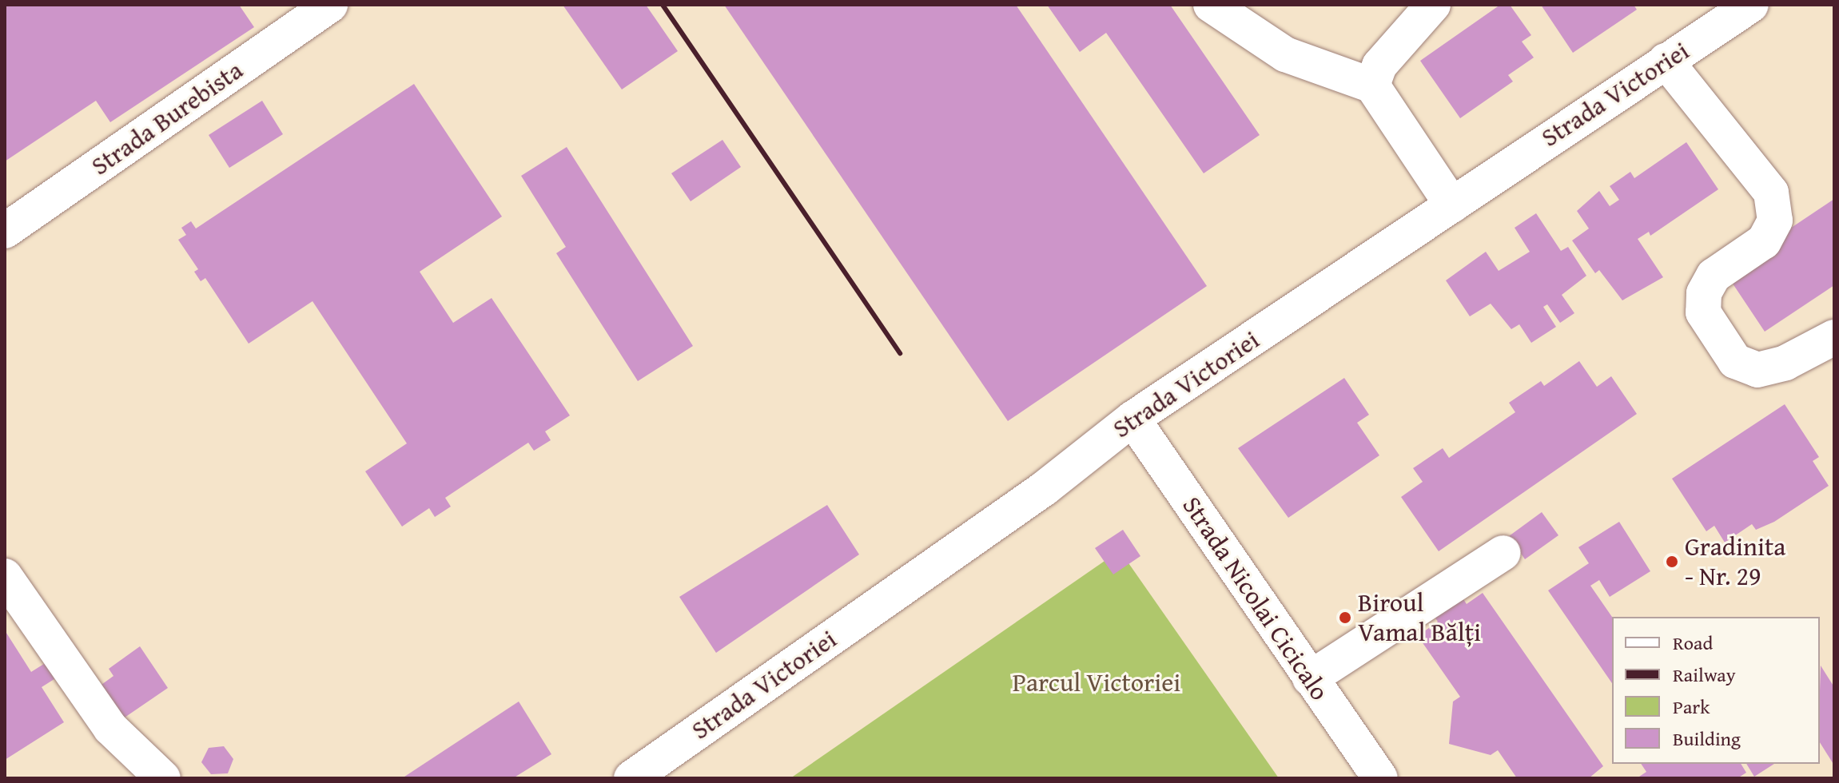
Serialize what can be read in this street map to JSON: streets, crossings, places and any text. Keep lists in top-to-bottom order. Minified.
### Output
{"streets":{"street":["Strada Victoriei","Strada Burebista","Strada Nicolai Cicicalo"]},"crossings":[["Strada Victoriei","Strada Nicolai Cicicalo"]],"parks":["Parcul Victoriei"],"places":["Gradinita - Nr. 29","Biroul Vamal Bălți"],"legend":["Road","Railway","Park","Building"]}
